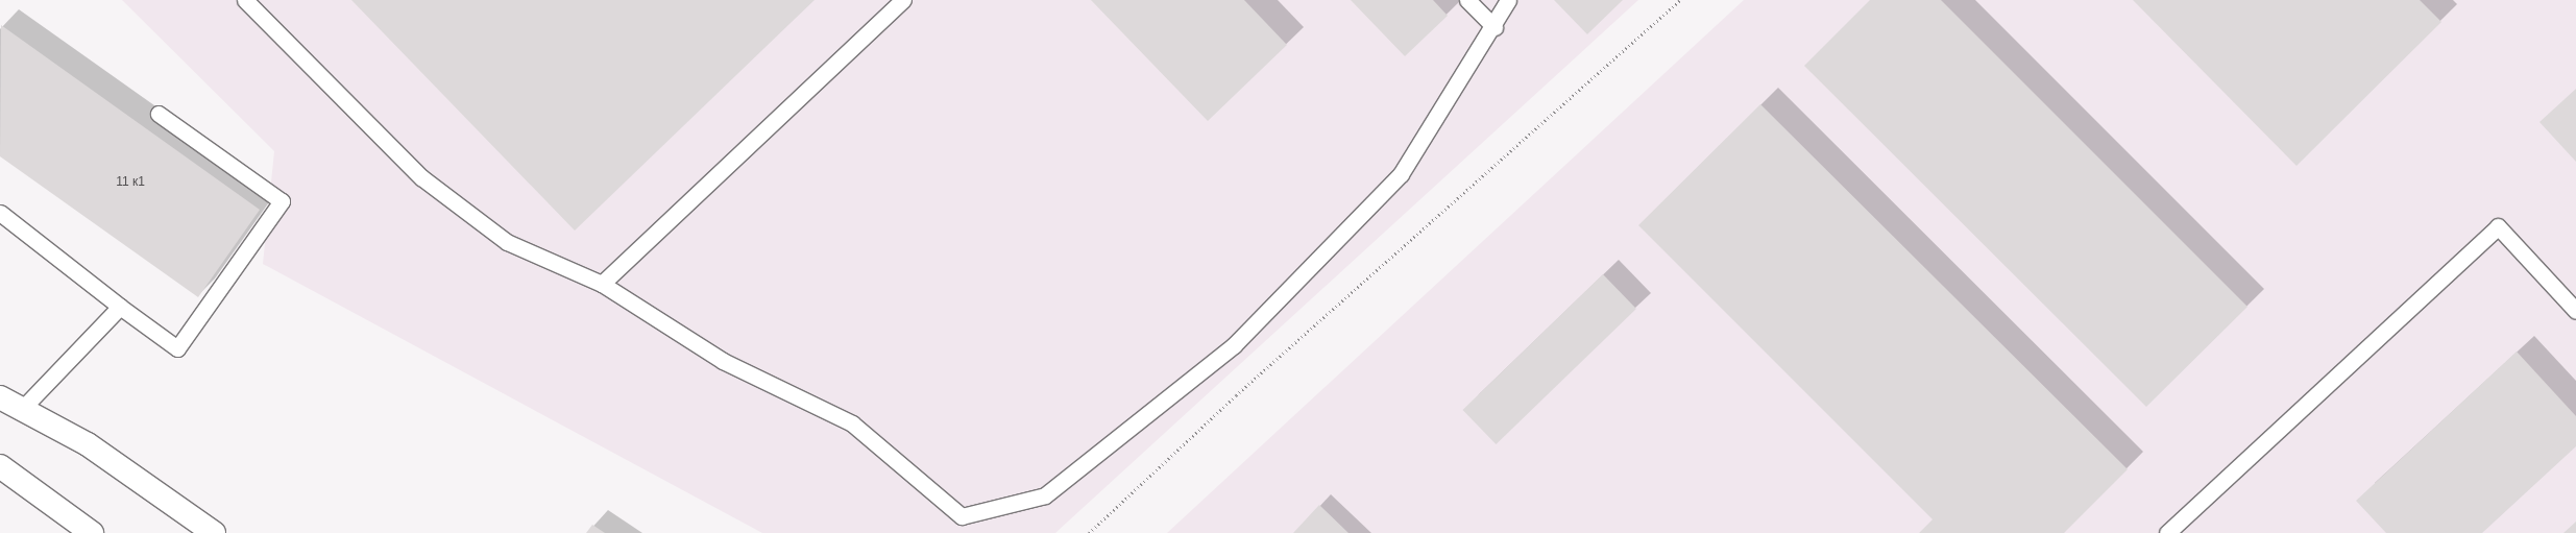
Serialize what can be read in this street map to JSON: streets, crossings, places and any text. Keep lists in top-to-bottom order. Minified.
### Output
{"house_numbers":["11 к1"]}
